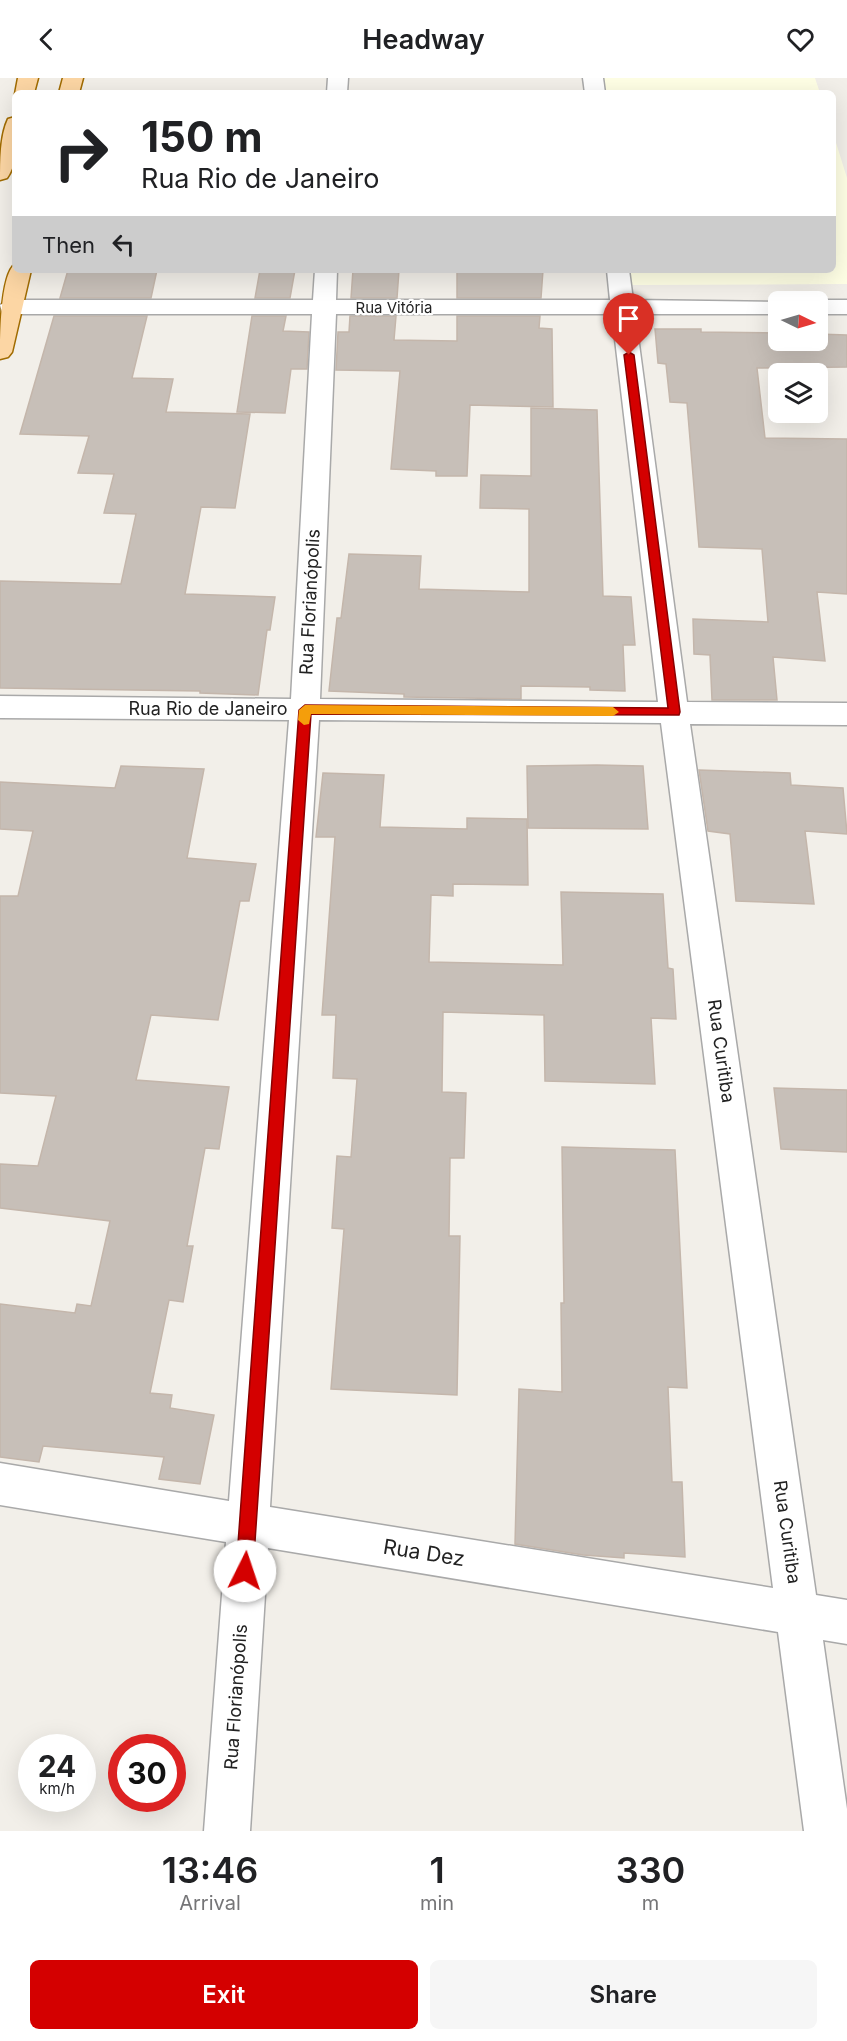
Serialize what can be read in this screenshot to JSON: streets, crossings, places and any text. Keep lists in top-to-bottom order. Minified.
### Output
{"streets":{"street":["Rua Vitória","Rua Florianópolis","Rua Rio de Janeiro","Rua Curitiba","Rua Dez"]},"crossings":[["Rua Vitória","Rua Florianópolis"],["Rua Vitória","Rua Curitiba"],["Rua Florianópolis","Rua Rio de Janeiro"],["Rua Florianópolis","Rua Dez"],["Rua Rio de Janeiro","Rua Curitiba"],["Rua Curitiba","Rua Dez"]],"north":"right","page":{"header":"Headway","turn":["150 m","Rua Rio de Janeiro"],"then":"Then","speed":"24 km/h","limit":"30","eta":["13:46","Arrival","1","min","330","m"],"buttons":["Exit","Share"]}}
